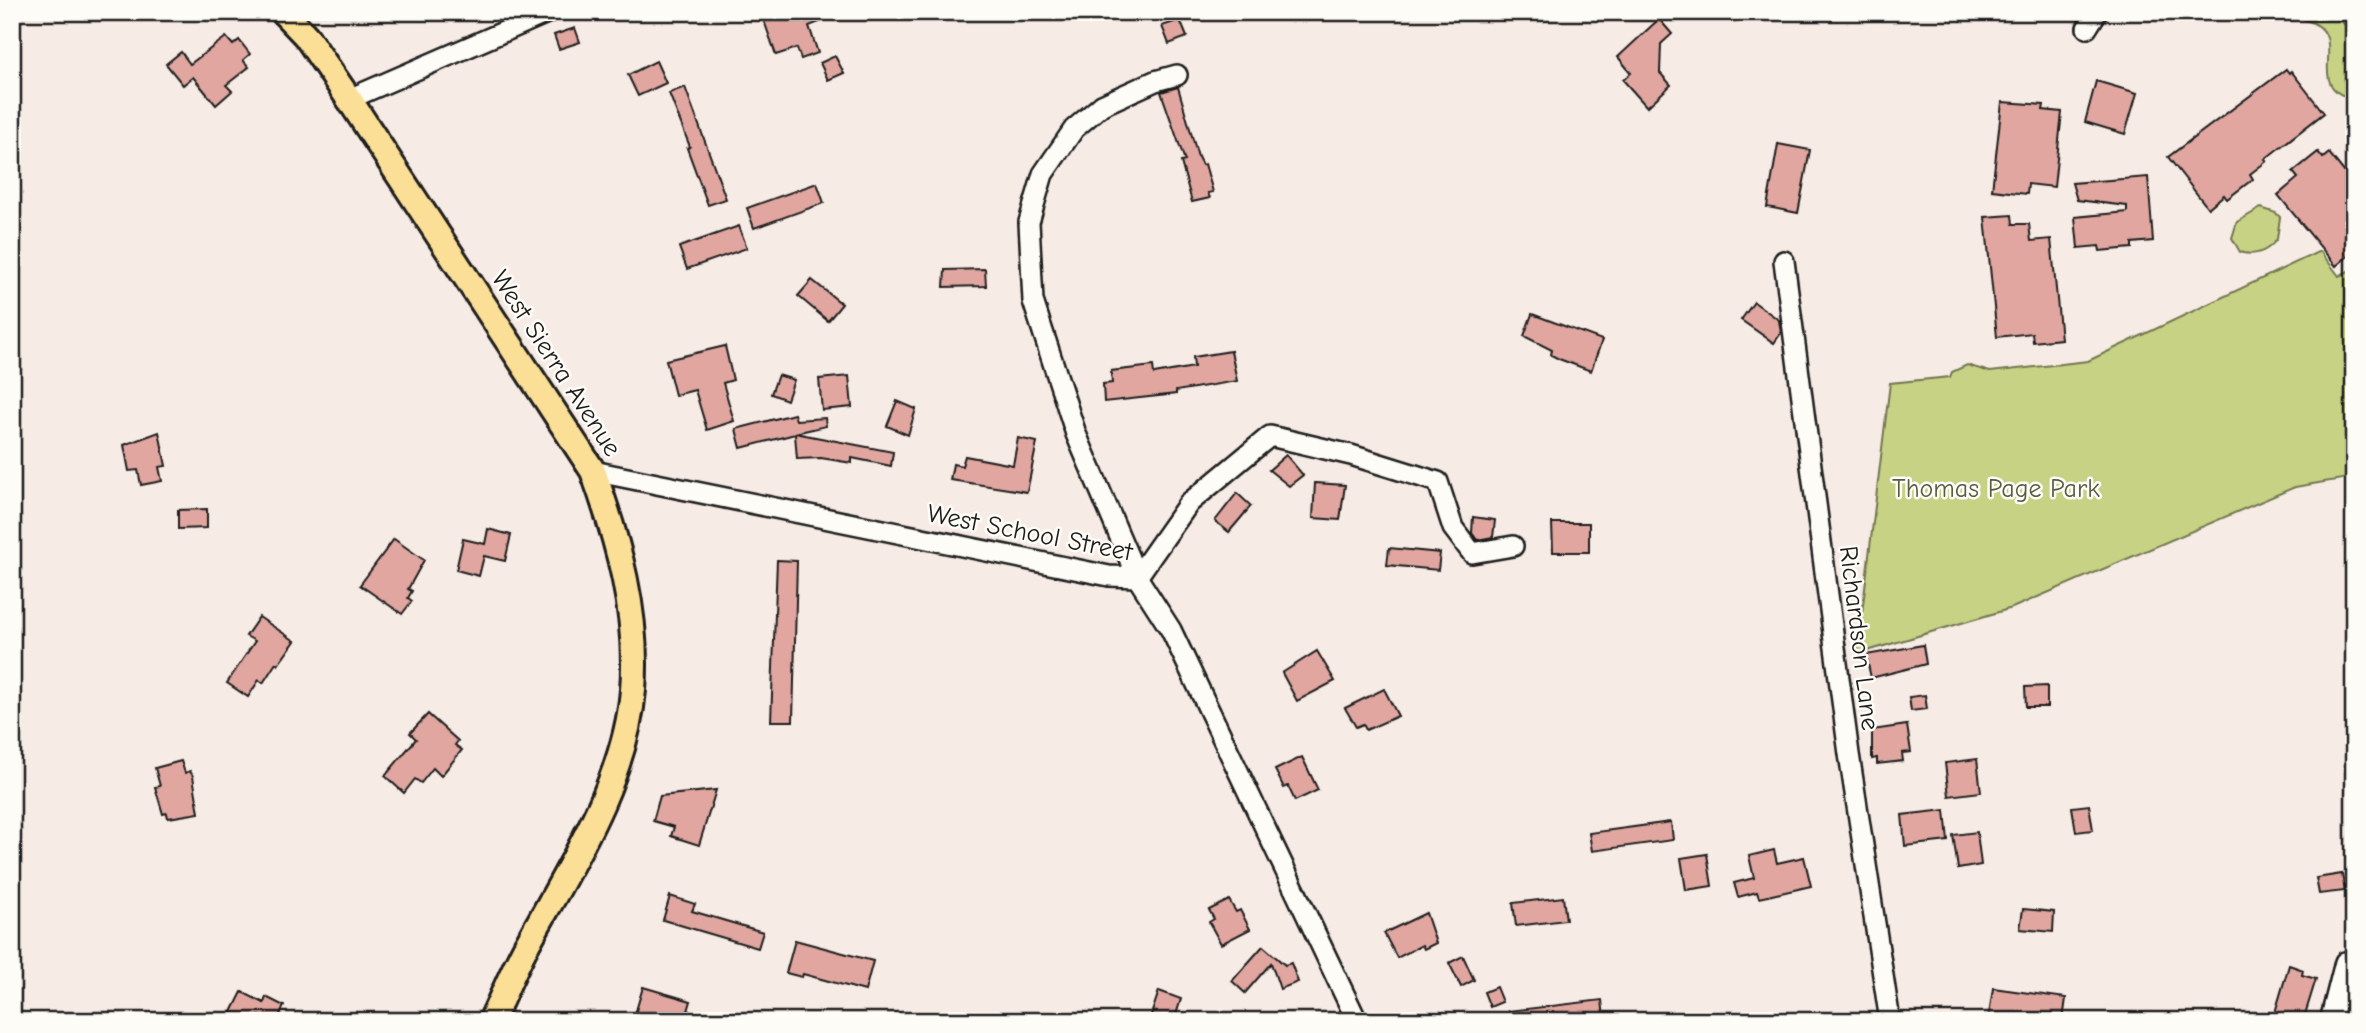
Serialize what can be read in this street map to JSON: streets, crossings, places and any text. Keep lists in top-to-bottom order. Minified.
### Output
{"streets":{"main road":["West Sierra Avenue"],"street":["West School Street","Richardson Lane"]},"crossings":[["West Sierra Avenue","West School Street"]],"parks":["Thomas Page Park"]}
